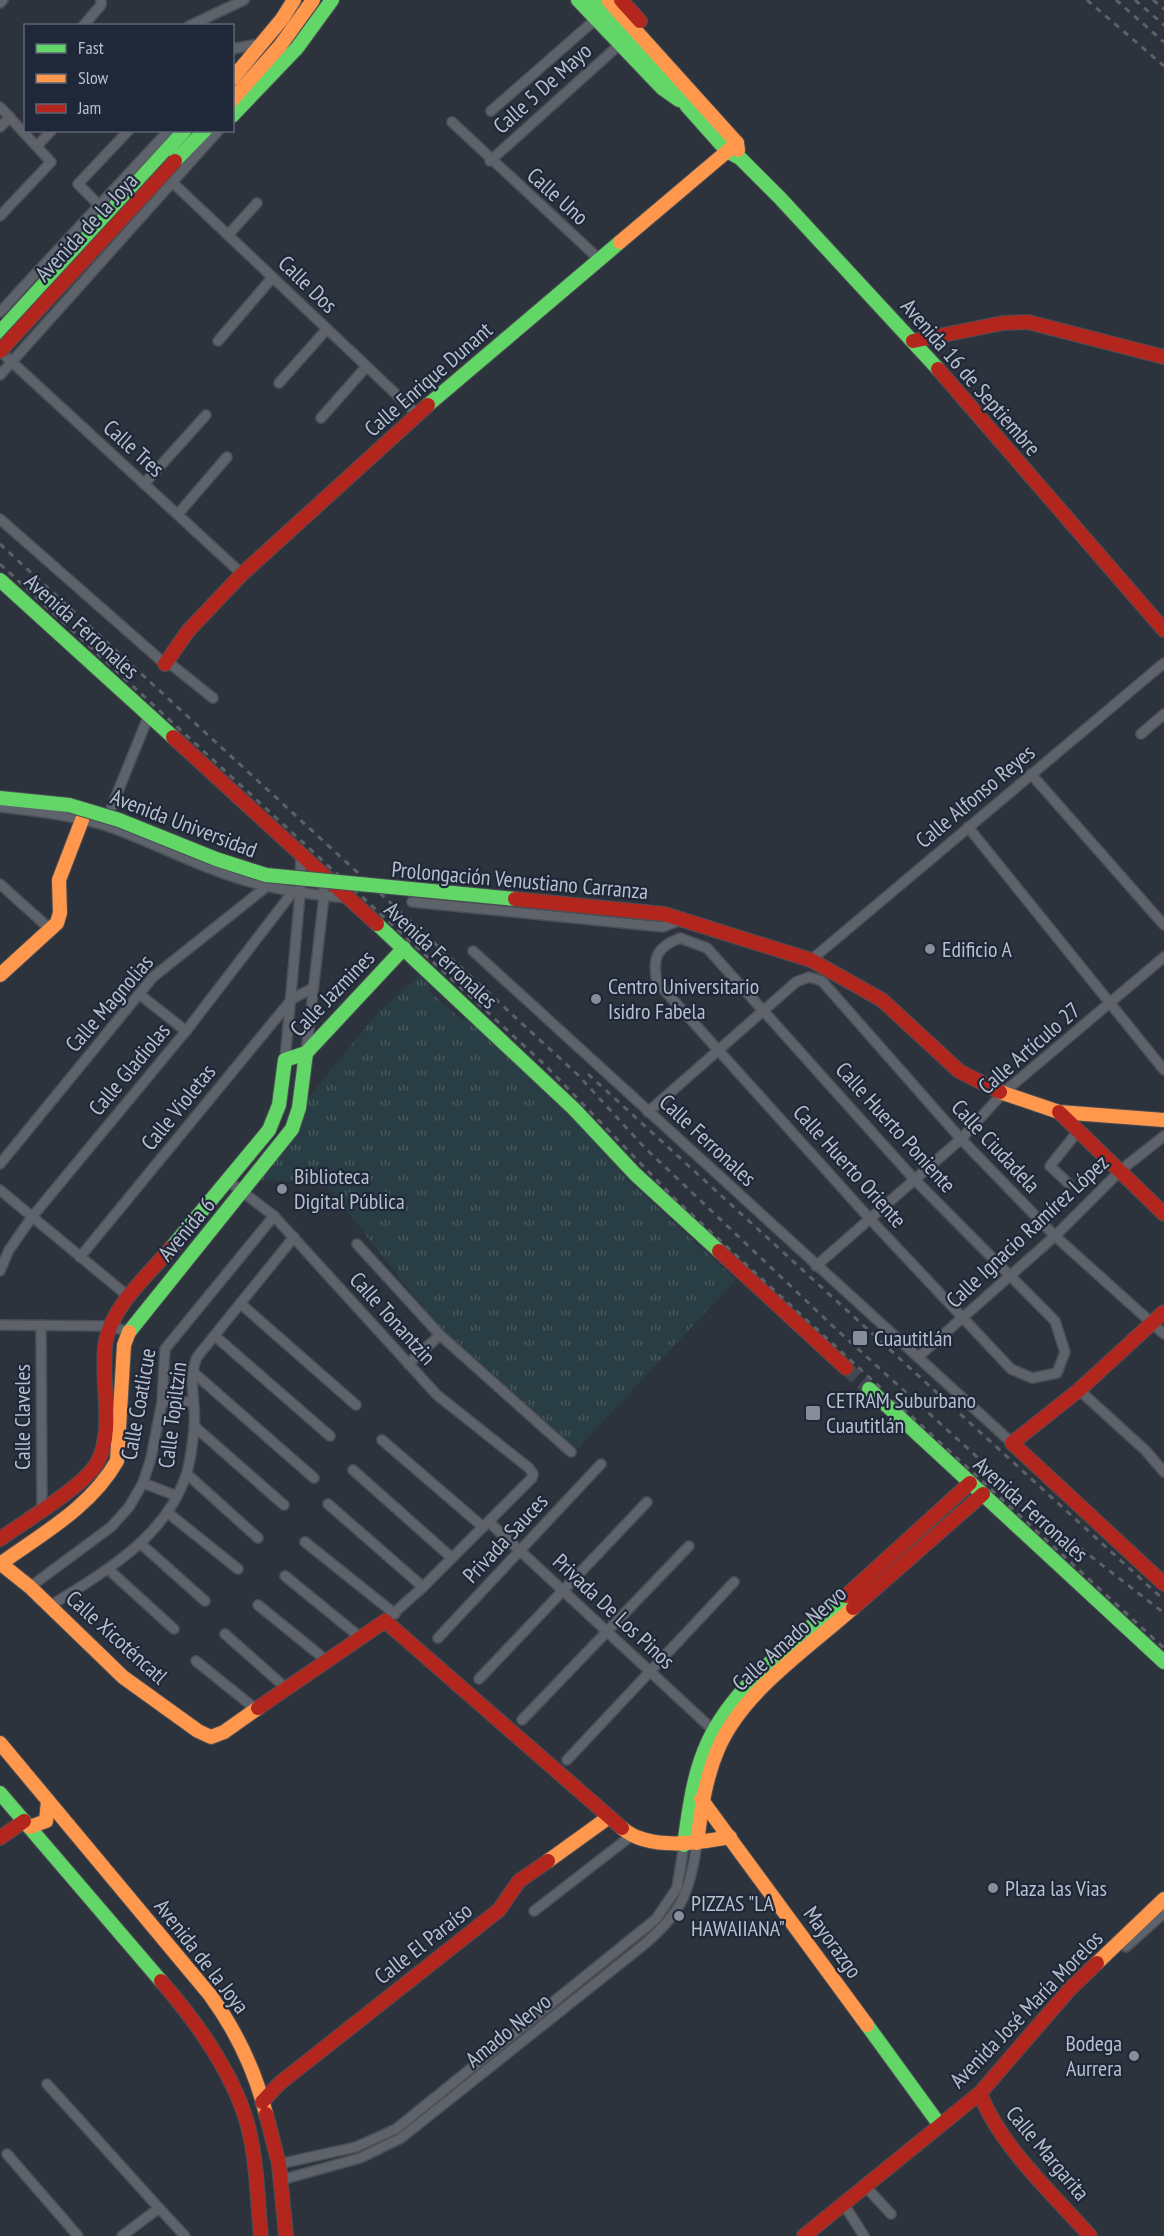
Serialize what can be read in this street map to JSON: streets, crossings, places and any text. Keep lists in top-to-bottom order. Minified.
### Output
{"streets":{"main road":["Avenida de la Joya","Avenida 16 de Septiembre","Calle Enrique Dunant","Avenida Ferronales","Avenida Universidad","Prolongación Venustiano Carranza","Calle Jazmines","Avenida 6","Calle Xicoténcatl","Calle Amado Nervo","Mayorazgo","Calle El Paraíso","Avenida José María Morelos","Calle Margarita"],"street":["Calle 5 De Mayo","Calle Uno","Calle Dos","Calle Tres","Calle Alfonso Reyes","Calle Magnolias","Calle Artículo 27","Calle Gladiolas","Calle Violetas","Calle Huerto Poniente","Calle Ferronales","Calle Ciudadela","Calle Huerto Oriente","Calle Ignacio Ramírez López","Calle Tonantzin","Calle Coatlicue","Calle Topiltzin","Calle Claveles","Privada Sauces","Privada De Los Pinos","Amado Nervo"]},"crossings":[["Calle 5 De Mayo","Calle Uno"],["Calle Uno","Calle Enrique Dunant"],["Avenida de la Joya","Calle Tres"],["Avenida de la Joya","Calle El Paraíso"],["Avenida de la Joya","Amado Nervo"],["Calle Dos","Calle Enrique Dunant"],["Avenida 16 de Septiembre","Calle Enrique Dunant"],["Calle Enrique Dunant","Calle Tres"],["Avenida Ferronales","Avenida Universidad"],["Avenida Ferronales","Prolongación Venustiano Carranza"],["Avenida Ferronales","Calle Jazmines"],["Avenida Ferronales","Calle Ferronales"],["Avenida Ferronales","Avenida 6"],["Avenida Ferronales","Calle Ignacio Ramírez López"],["Avenida Ferronales","Calle Amado Nervo"],["Calle Alfonso Reyes","Prolongación Venustiano Carranza"],["Avenida Universidad","Prolongación Venustiano Carranza"],["Avenida Universidad","Calle Magnolias"],["Avenida Universidad","Calle Gladiolas"],["Avenida Universidad","Avenida 6"],["Prolongación Venustiano Carranza","Calle Artículo 27"],["Calle Jazmines","Avenida 6"],["Calle Artículo 27","Calle Huerto Poniente"],["Calle Artículo 27","Calle Ferronales"],["Calle Artículo 27","Calle Ciudadela"],["Calle Artículo 27","Calle Huerto Oriente"],["Calle Gladiolas","Avenida 6"],["Calle Violetas","Avenida 6"],["Calle Huerto Poniente","Calle Ciudadela"],["Calle Huerto Poniente","Calle Huerto Oriente"],["Calle Huerto Poniente","Calle Ignacio Ramírez López"],["Calle Ferronales","Calle Ignacio Ramírez López"],["Calle Ciudadela","Calle Ignacio Ramírez López"],["Calle Huerto Oriente","Calle Ignacio Ramírez López"],["Avenida 6","Calle Tonantzin"],["Avenida 6","Calle Claveles"],["Avenida 6","Calle Xicoténcatl"],["Calle Tonantzin","Calle Coatlicue"],["Calle Tonantzin","Calle Topiltzin"],["Calle Tonantzin","Privada De Los Pinos"],["Calle Coatlicue","Calle Xicoténcatl"],["Calle Topiltzin","Calle Xicoténcatl"],["Privada Sauces","Privada De Los Pinos"],["Privada De Los Pinos","Calle Amado Nervo"],["Calle Amado Nervo","Mayorazgo"],["Calle Amado Nervo","Amado Nervo"],["Mayorazgo","Avenida José María Morelos"],["Avenida José María Morelos","Calle Margarita"]],"places":{"other":["Edificio A","Centro Universitario Isidro Fabela","Biblioteca Digital Pública","Plaza las Vias","PIZZAS \"LA HAWAIIANA\"","Bodega Aurrera"],"transit":["Cuautitlán","CETRAM Suburbano Cuautitlán"]},"legend":["Fast","Slow","Jam"]}
